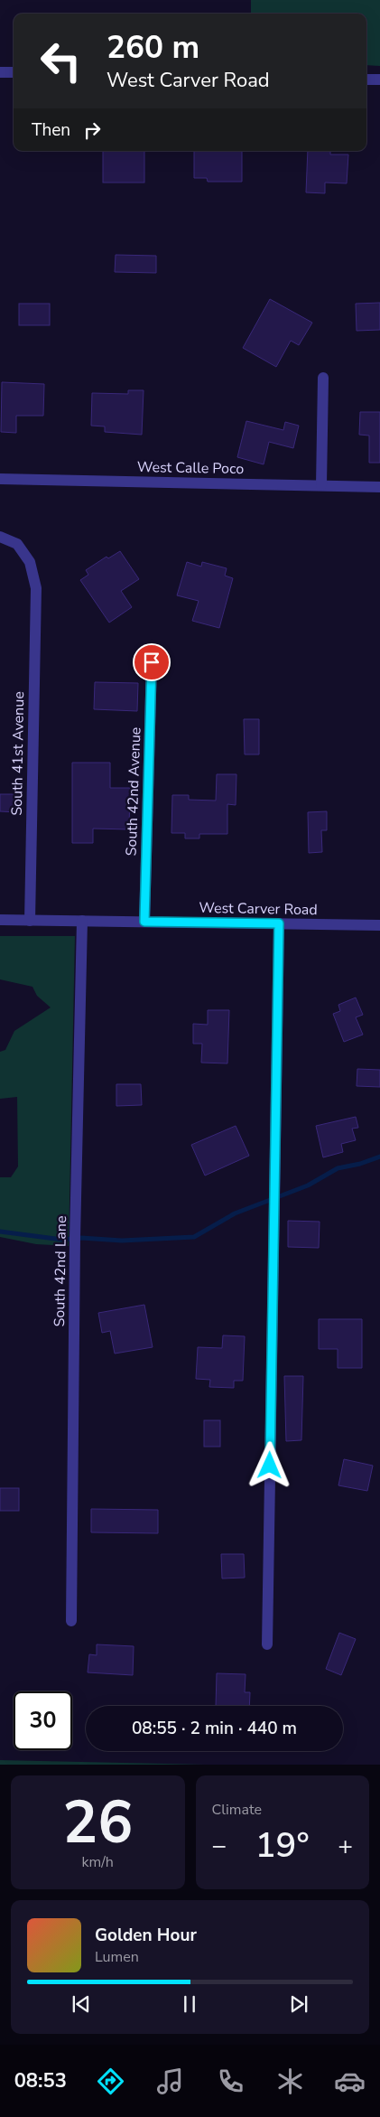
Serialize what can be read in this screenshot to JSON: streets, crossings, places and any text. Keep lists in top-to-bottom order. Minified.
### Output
{"streets":{"street":["West Calle Poco","South 41st Avenue","South 42nd Avenue","West Carver Road","South 42nd Lane"]},"crossings":[["South 41st Avenue","West Carver Road"],["South 42nd Avenue","West Carver Road"],["West Carver Road","South 42nd Lane"]],"page":{"turn":["260 m","West Carver Road"],"then":"Then","limit":"30","trip":"08:55 · 2 min · 440 m","tile":[["26","km/h"],"Climate"],"heat":["−","19°","+"],"song":["Golden Hour","Lumen"],"tabs":"08:53"}}
